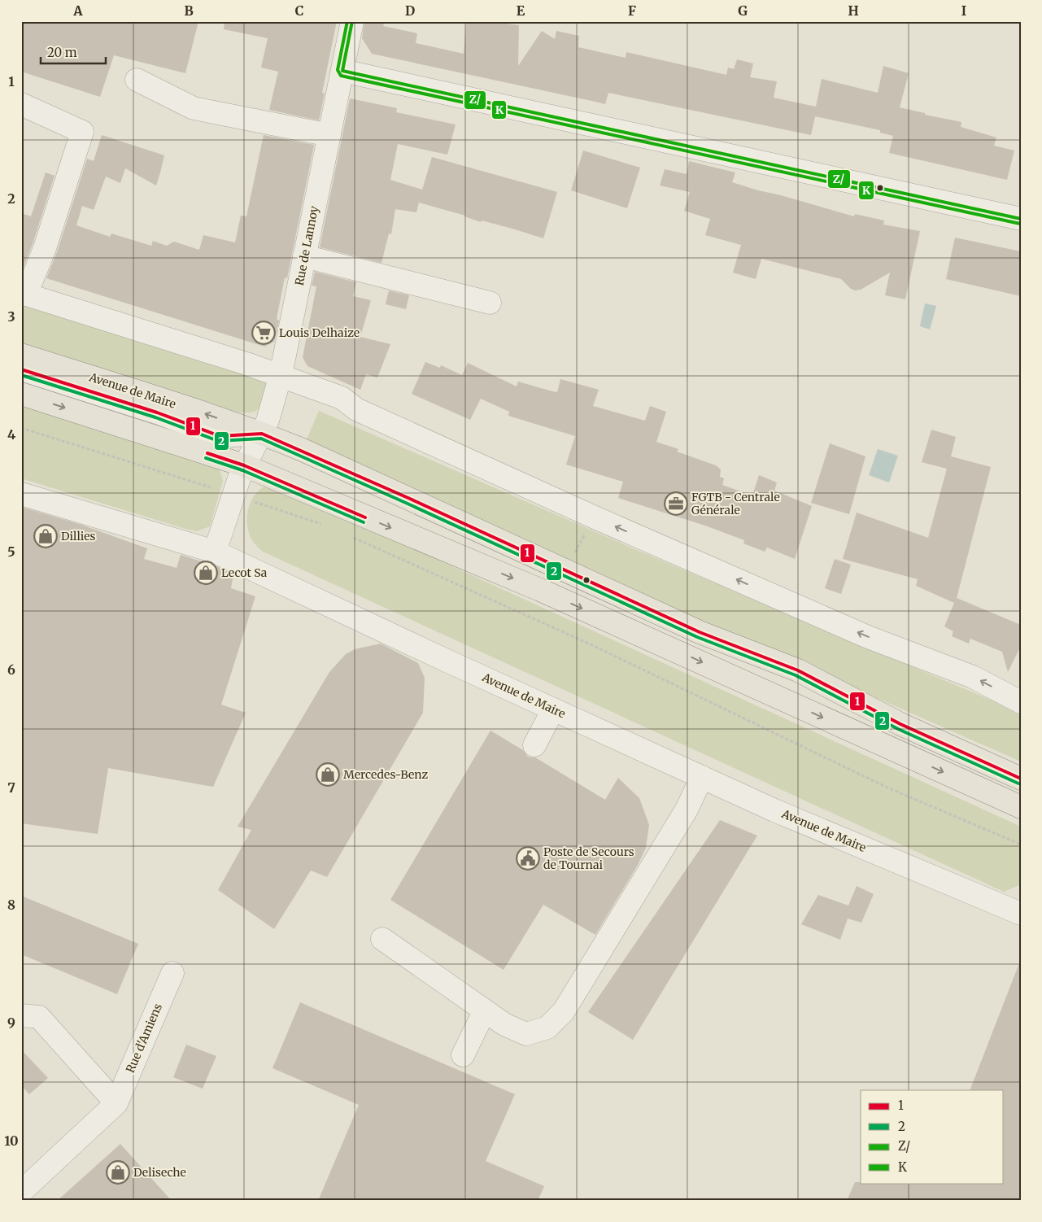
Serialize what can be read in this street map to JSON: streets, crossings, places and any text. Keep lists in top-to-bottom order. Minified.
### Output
{"streets":{"main road":["Avenue de Maire"],"street":["Rue de Lannoy","Rue d'Amiens"]},"crossings":[["Rue de Lannoy","Avenue de Maire"]],"places":{"supermarket":["Louis Delhaize"],"office":["FGTB - Centrale Générale"],"shop":["Dillies","Lecot Sa","Mercedes-Benz","Deliseche"],"public building":["Poste de Secours de Tournai"]},"lines":["transit line Z/","transit line K","transit line 1","transit line 2"],"legend":["1","2","Z/","K"],"scale_bar":"20 m","grid":{"columns":["A","B","C","D","E","F","G","H","I"],"rows":["1","2","3","4","5","6","7","8","9","10"]}}
